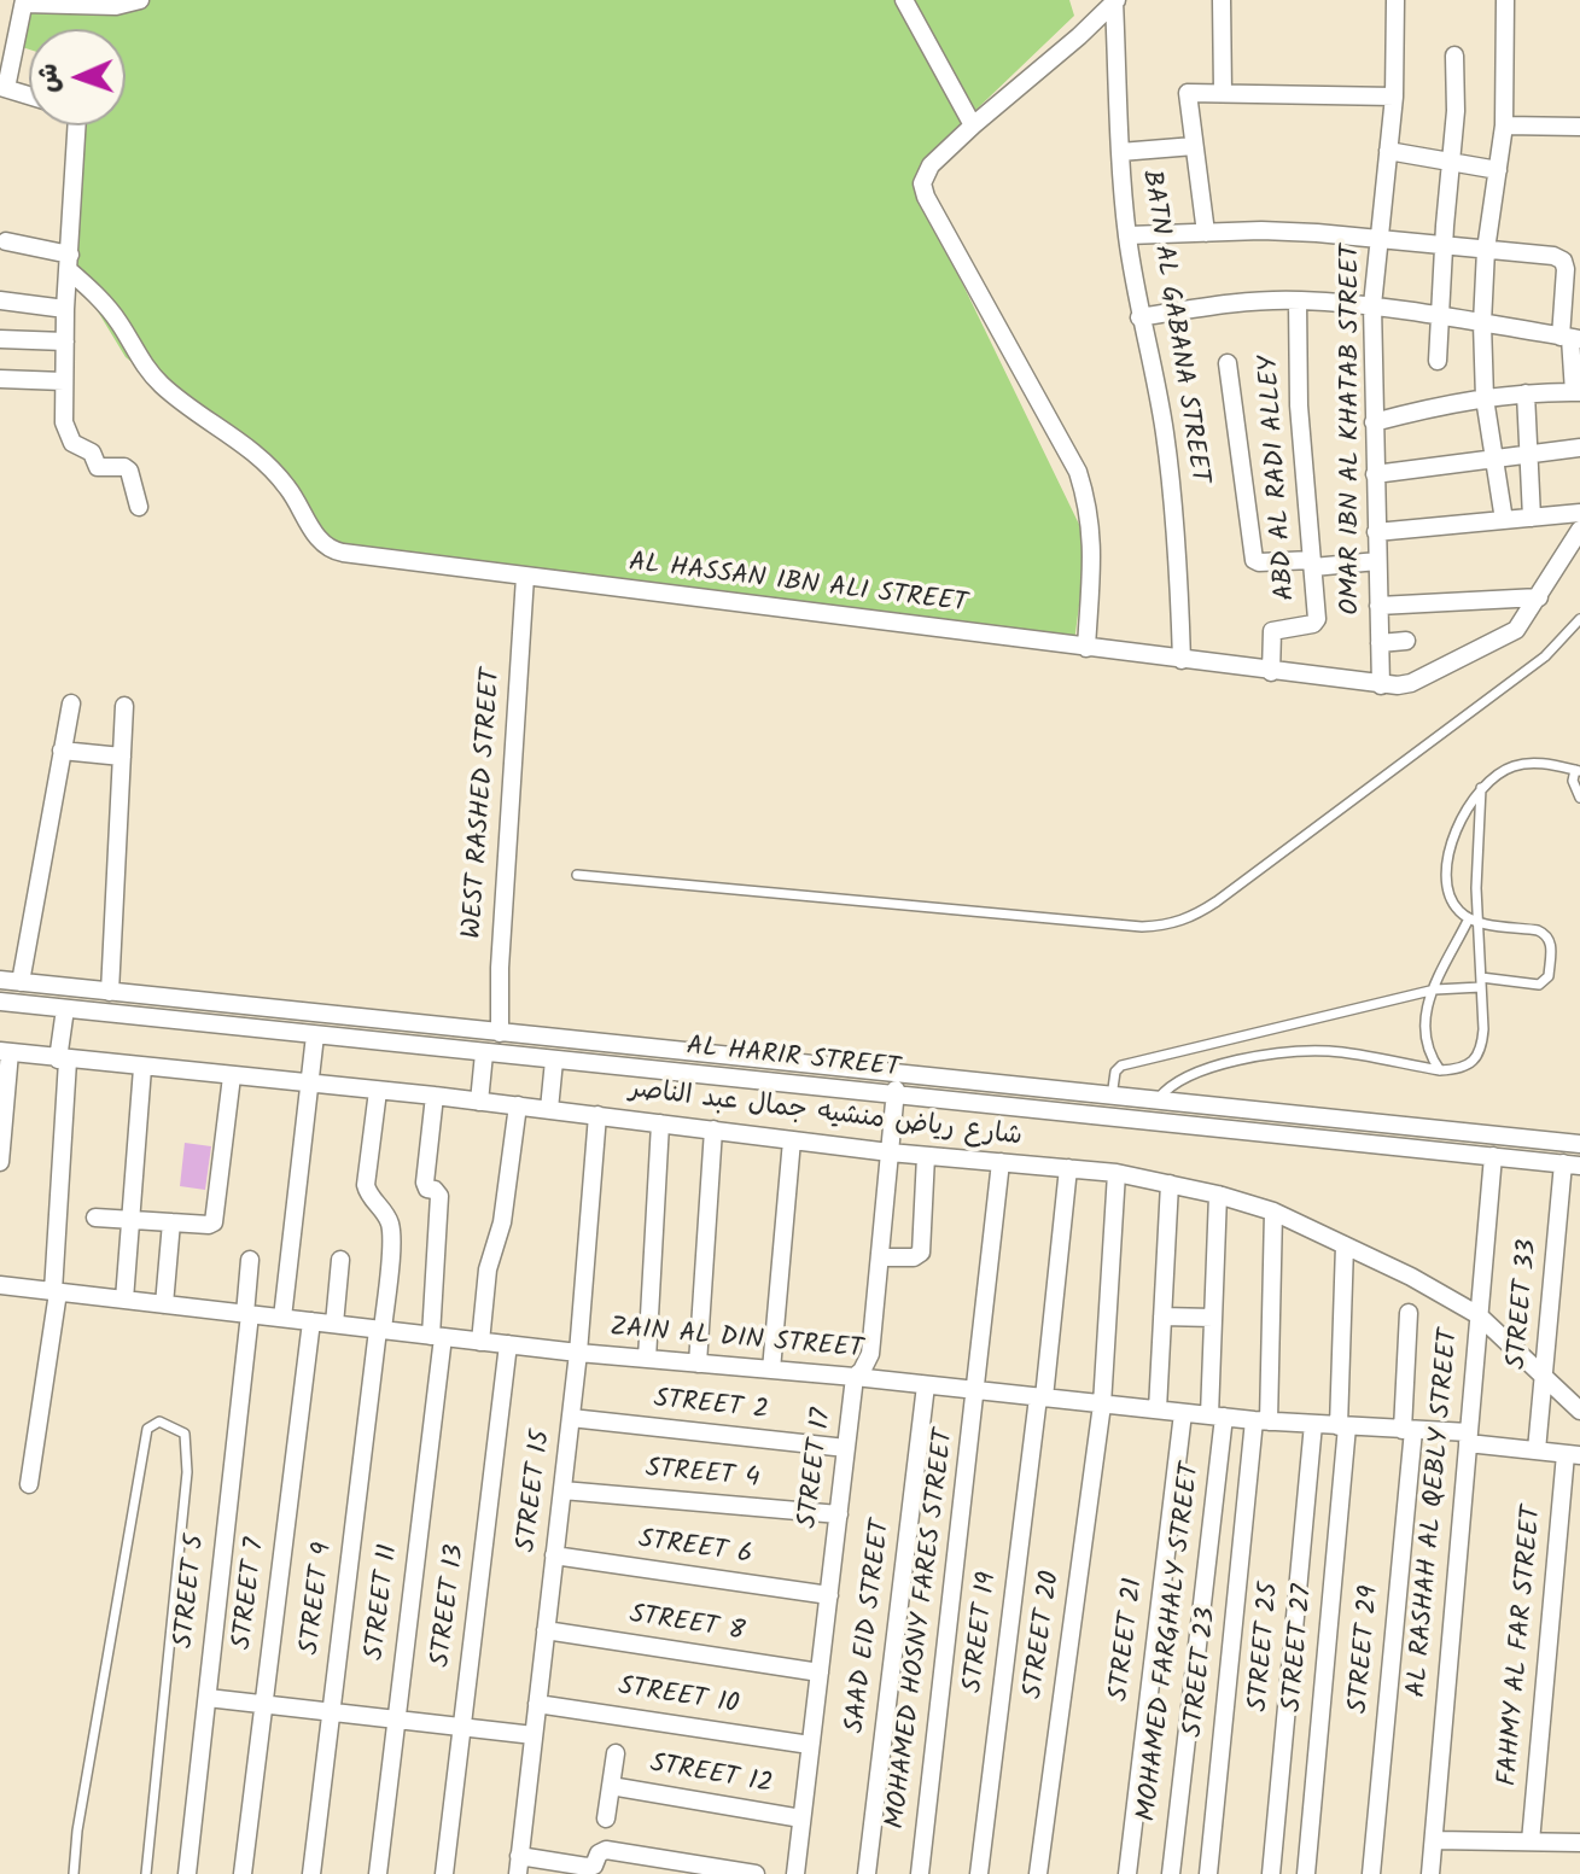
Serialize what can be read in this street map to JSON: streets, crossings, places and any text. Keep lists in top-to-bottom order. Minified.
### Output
{"streets":{"street":["BATN AL GABANA STREET","OMAR IBN AL KHATAB STREET","ABD AL RADI ALLEY","AL HASSAN IBN ALI STREET","WEST RASHED STREET","AL HARIR STREET","شارع رياض منشيه جمال عبد الناصر","STREET 33","ZAIN AL DIN STREET","STREET 2","STREET 17","STREET 4","STREET 15","AL RASHAH AL QEBLY STREET","STREET 6","STREET 5","STREET 7","STREET 9","STREET 11","STREET 13","STREET 8","SAAD EID STREET","MOHAMED HOSNY FARES STREET","STREET 19","STREET 20","STREET 21","MOHAMED FARGHALY STREET","FAHMY AL FAR STREET","STREET 25","STREET 27","STREET 29","STREET 23","STREET 10","STREET 12"]},"crossings":[["BATN AL GABANA STREET","AL HASSAN IBN ALI STREET"],["OMAR IBN AL KHATAB STREET","AL HASSAN IBN ALI STREET"],["ABD AL RADI ALLEY","AL HASSAN IBN ALI STREET"],["AL HASSAN IBN ALI STREET","WEST RASHED STREET"],["WEST RASHED STREET","AL HARIR STREET"],["AL HARIR STREET","STREET 33"],["AL HARIR STREET","STREET 17"],["AL HARIR STREET","AL RASHAH AL QEBLY STREET"],["شارع رياض منشيه جمال عبد الناصر","STREET 33"],["شارع رياض منشيه جمال عبد الناصر","STREET 17"],["شارع رياض منشيه جمال عبد الناصر","STREET 15"],["شارع رياض منشيه جمال عبد الناصر","AL RASHAH AL QEBLY STREET"],["شارع رياض منشيه جمال عبد الناصر","STREET 11"],["شارع رياض منشيه جمال عبد الناصر","MOHAMED HOSNY FARES STREET"],["شارع رياض منشيه جمال عبد الناصر","STREET 19"],["شارع رياض منشيه جمال عبد الناصر","STREET 20"],["شارع رياض منشيه جمال عبد الناصر","MOHAMED FARGHALY STREET"],["شارع رياض منشيه جمال عبد الناصر","STREET 27"],["شارع رياض منشيه جمال عبد الناصر","STREET 23"],["STREET 33","ZAIN AL DIN STREET"],["ZAIN AL DIN STREET","STREET 17"],["ZAIN AL DIN STREET","STREET 15"],["ZAIN AL DIN STREET","AL RASHAH AL QEBLY STREET"],["ZAIN AL DIN STREET","STREET 5"],["ZAIN AL DIN STREET","STREET 7"],["ZAIN AL DIN STREET","STREET 9"],["ZAIN AL DIN STREET","STREET 11"],["ZAIN AL DIN STREET","STREET 13"],["ZAIN AL DIN STREET","SAAD EID STREET"],["ZAIN AL DIN STREET","MOHAMED HOSNY FARES STREET"],["ZAIN AL DIN STREET","STREET 19"],["ZAIN AL DIN STREET","STREET 20"],["ZAIN AL DIN STREET","STREET 21"],["ZAIN AL DIN STREET","MOHAMED FARGHALY STREET"],["ZAIN AL DIN STREET","FAHMY AL FAR STREET"],["ZAIN AL DIN STREET","STREET 25"],["ZAIN AL DIN STREET","STREET 27"],["ZAIN AL DIN STREET","STREET 29"],["ZAIN AL DIN STREET","STREET 23"],["STREET 2","STREET 17"],["STREET 2","STREET 15"],["STREET 17","STREET 4"],["STREET 17","STREET 6"],["STREET 17","STREET 8"],["STREET 17","STREET 10"],["STREET 17","STREET 12"],["STREET 4","STREET 15"],["STREET 15","STREET 6"],["STREET 15","STREET 8"],["STREET 15","STREET 10"]],"north":"left"}
